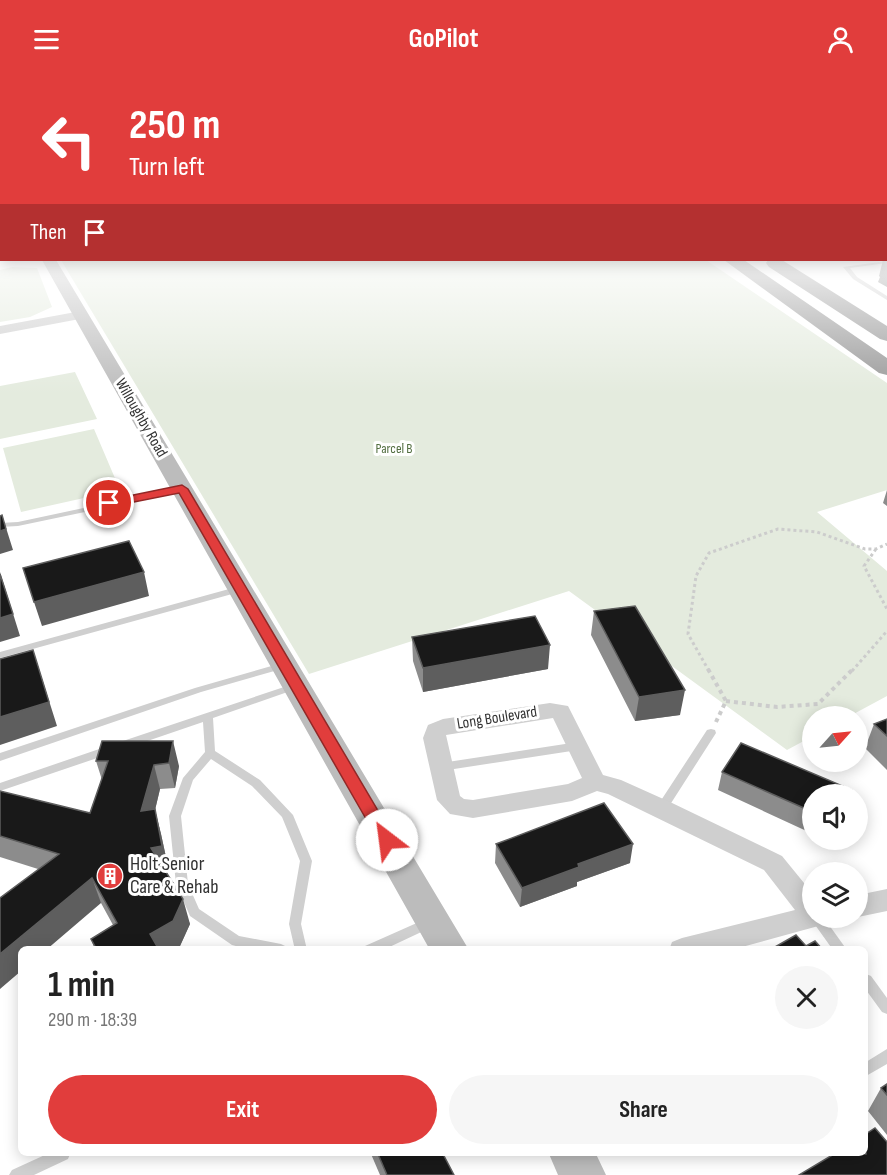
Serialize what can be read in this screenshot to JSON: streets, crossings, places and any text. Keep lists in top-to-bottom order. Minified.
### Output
{"streets":{"street":["Willoughby Road","Long Boulevard"]},"parks":["Parcel B"],"places":{"building":["Holt Senior Care & Rehab"]},"north":"top right","page":{"header":"GoPilot","turn":["250 m","Turn left"],"then":"Then","heading":["1 min","290 m · 18:39"],"buttons":["Exit","Share"]}}
